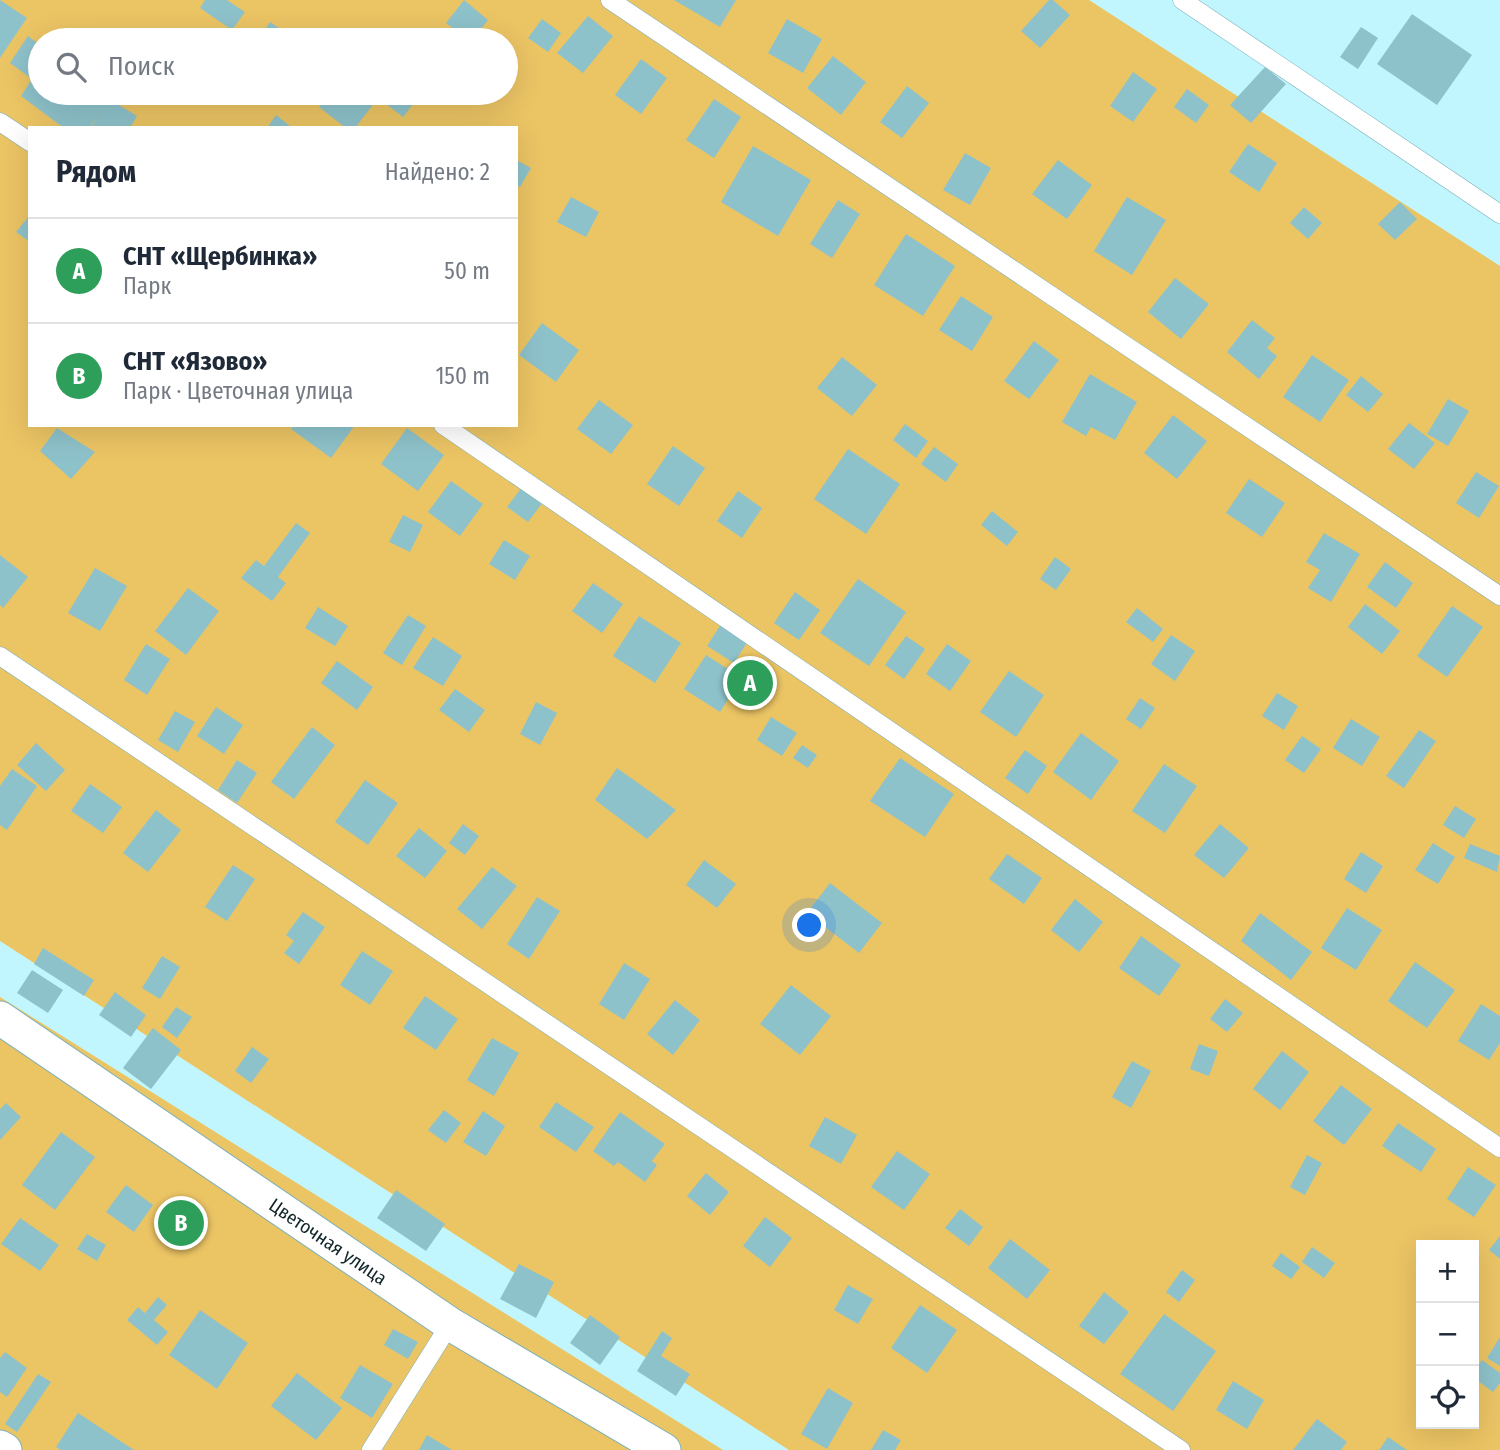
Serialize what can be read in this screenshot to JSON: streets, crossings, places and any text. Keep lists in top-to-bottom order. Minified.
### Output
{"streets":{"street":["Цветочная улица"]},"page":{"search":"Поиск","heading":["Рядом","Найдено: 2"],"list":[{"mark":"A","name":"СНТ «Щербинка»","note":"Парк","value":"50 m"},{"mark":"B","name":"СНТ «Язово»","note":"Парк · Цветочная улица","value":"150 m"}],"pins":["A","B"],"map_buttons":["+","−"]}}
